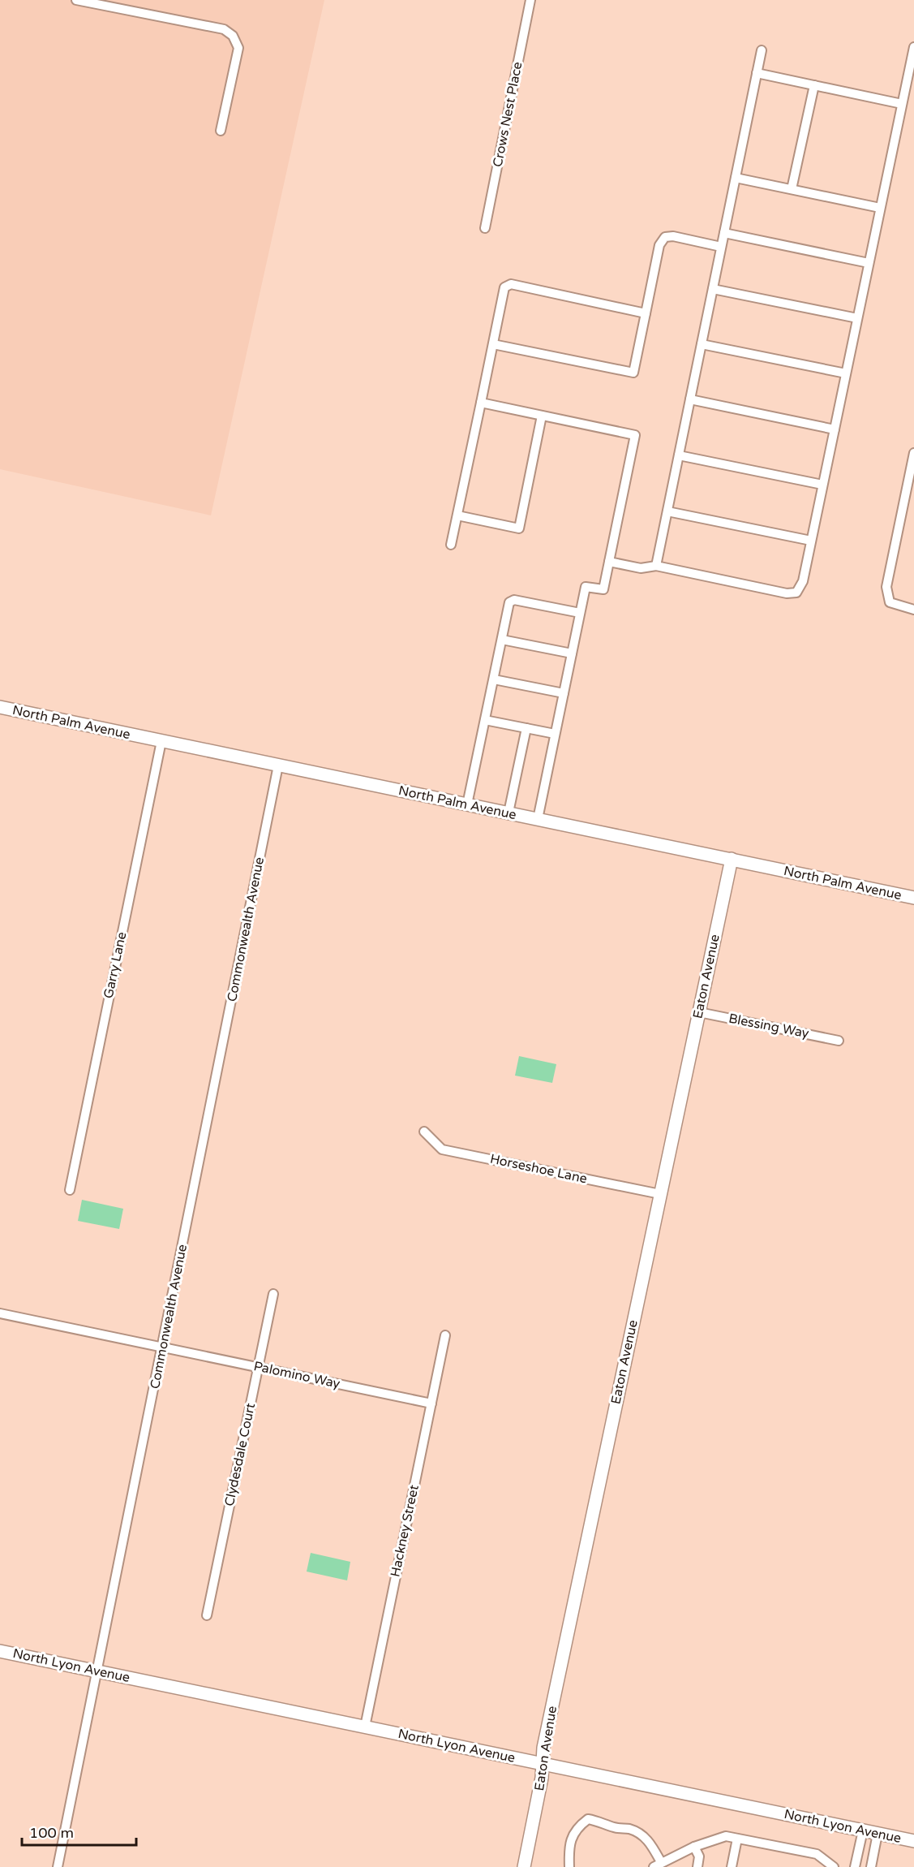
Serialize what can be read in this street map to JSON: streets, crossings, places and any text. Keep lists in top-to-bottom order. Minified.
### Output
{"streets":{"street":["Crows Nest Place","North Palm Avenue","Commonwealth Avenue","Garry Lane","Eaton Avenue","Blessing Way","Horseshoe Lane","Palomino Way","Clydesdale Court","Hackney Street","North Lyon Avenue"]},"crossings":[["North Palm Avenue","Commonwealth Avenue"],["North Palm Avenue","Garry Lane"],["North Palm Avenue","Eaton Avenue"],["Commonwealth Avenue","Palomino Way"],["Commonwealth Avenue","North Lyon Avenue"],["Eaton Avenue","Blessing Way"],["Eaton Avenue","Horseshoe Lane"],["Eaton Avenue","North Lyon Avenue"],["Palomino Way","Clydesdale Court"],["Palomino Way","Hackney Street"],["Hackney Street","North Lyon Avenue"]],"scale_bar":"100 m"}
